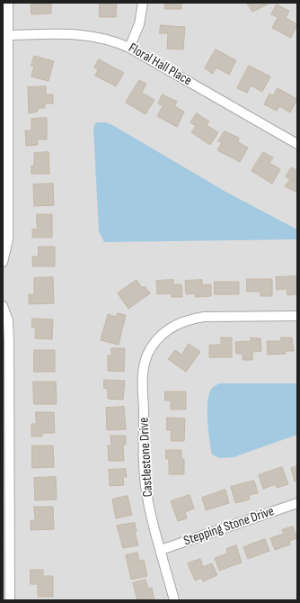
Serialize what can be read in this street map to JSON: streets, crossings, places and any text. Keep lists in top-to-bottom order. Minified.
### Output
{"streets":{"street":["Floral Hall Place","Castlestone Drive","Stepping Stone Drive"]},"crossings":[["Castlestone Drive","Stepping Stone Drive"]]}
